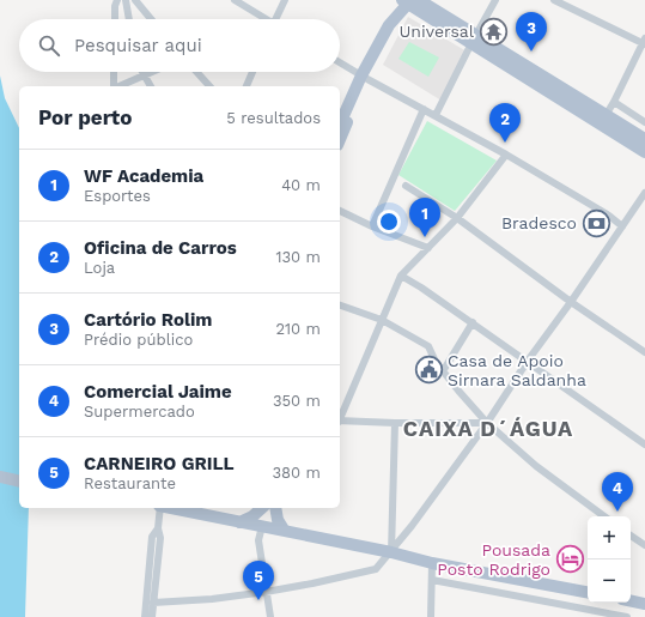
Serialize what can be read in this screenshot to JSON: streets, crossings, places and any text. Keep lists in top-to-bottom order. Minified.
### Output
{"districts":["CAIXA D´ÁGUA"],"places":{"temple":["Universal"],"bank":["Bradesco"],"public building":["Casa de Apoio Sirnara Saldanha"],"hotel":["Pousada Posto Rodrigo"]},"page":{"pins":["3","2","1","4","5"],"search":"Pesquisar aqui","heading":["Por perto","5 resultados"],"list":[{"mark":"1","name":"WF Academia","note":"Esportes","value":"40 m"},{"mark":"2","name":"Oficina de Carros","note":"Loja","value":"130 m"},{"mark":"3","name":"Cartório Rolim","note":"Prédio público","value":"210 m"},{"mark":"4","name":"Comercial Jaime","note":"Supermercado","value":"350 m"},{"mark":"5","name":"CARNEIRO GRILL","note":"Restaurante","value":"380 m"}],"map_buttons":["+","−"]}}
